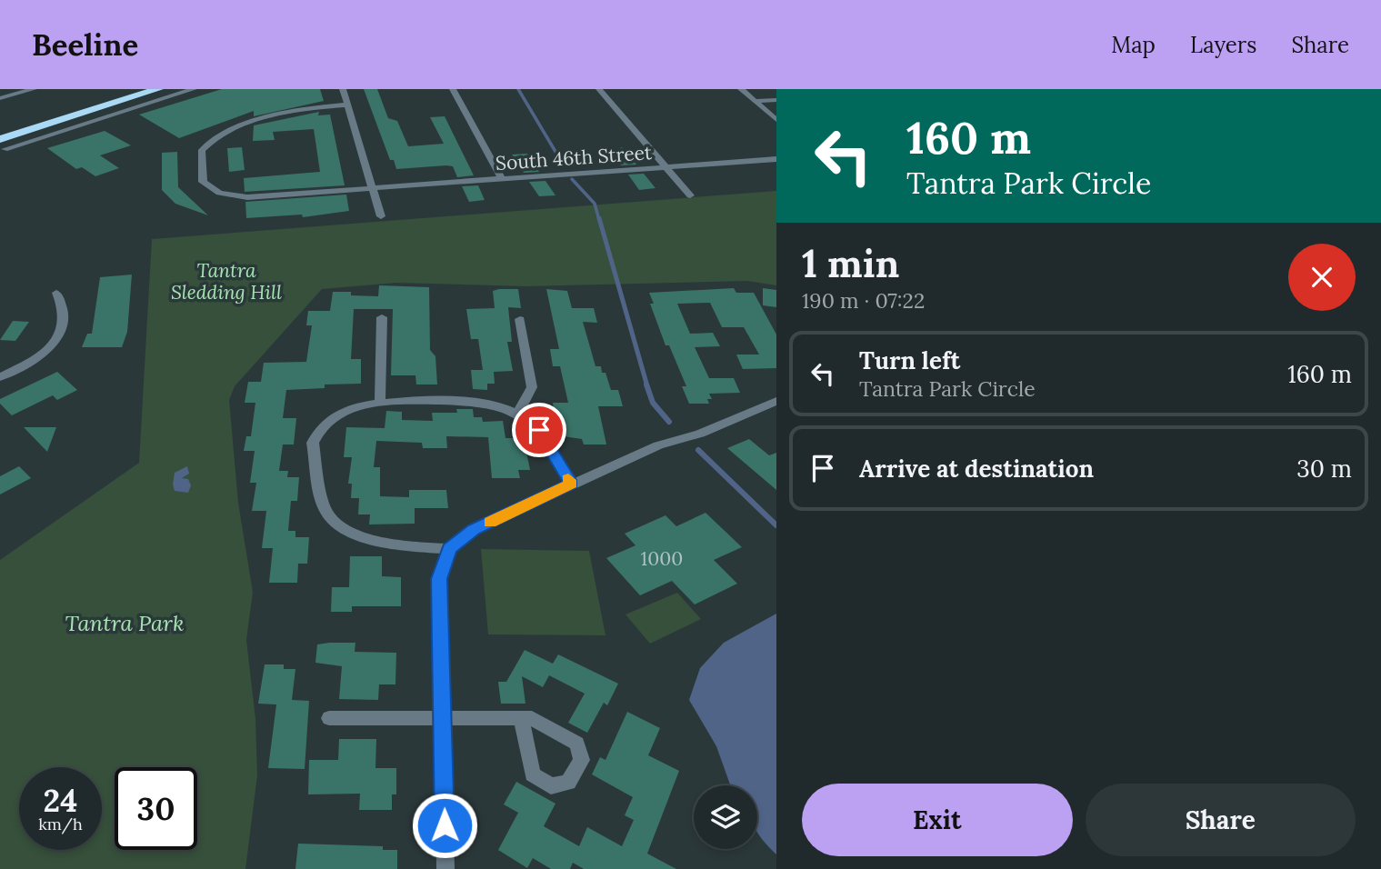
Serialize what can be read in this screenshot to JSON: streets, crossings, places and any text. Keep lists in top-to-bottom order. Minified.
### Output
{"streets":{"street":["South 46th Street"]},"parks":["Tantra Sledding Hill","Tantra Park"],"house_numbers":["1000"],"page":{"header":"Beeline","nav":["Map","Layers","Share"],"turn":["160 m","Tantra Park Circle"],"heading":["1 min","190 m · 07:22"],"list":[{"name":"Turn left","note":"Tantra Park Circle","value":"160 m"},{"name":"Arrive at destination","value":"30 m"}],"speed":"24 km/h","limit":"30","buttons":["Exit","Share"]}}
